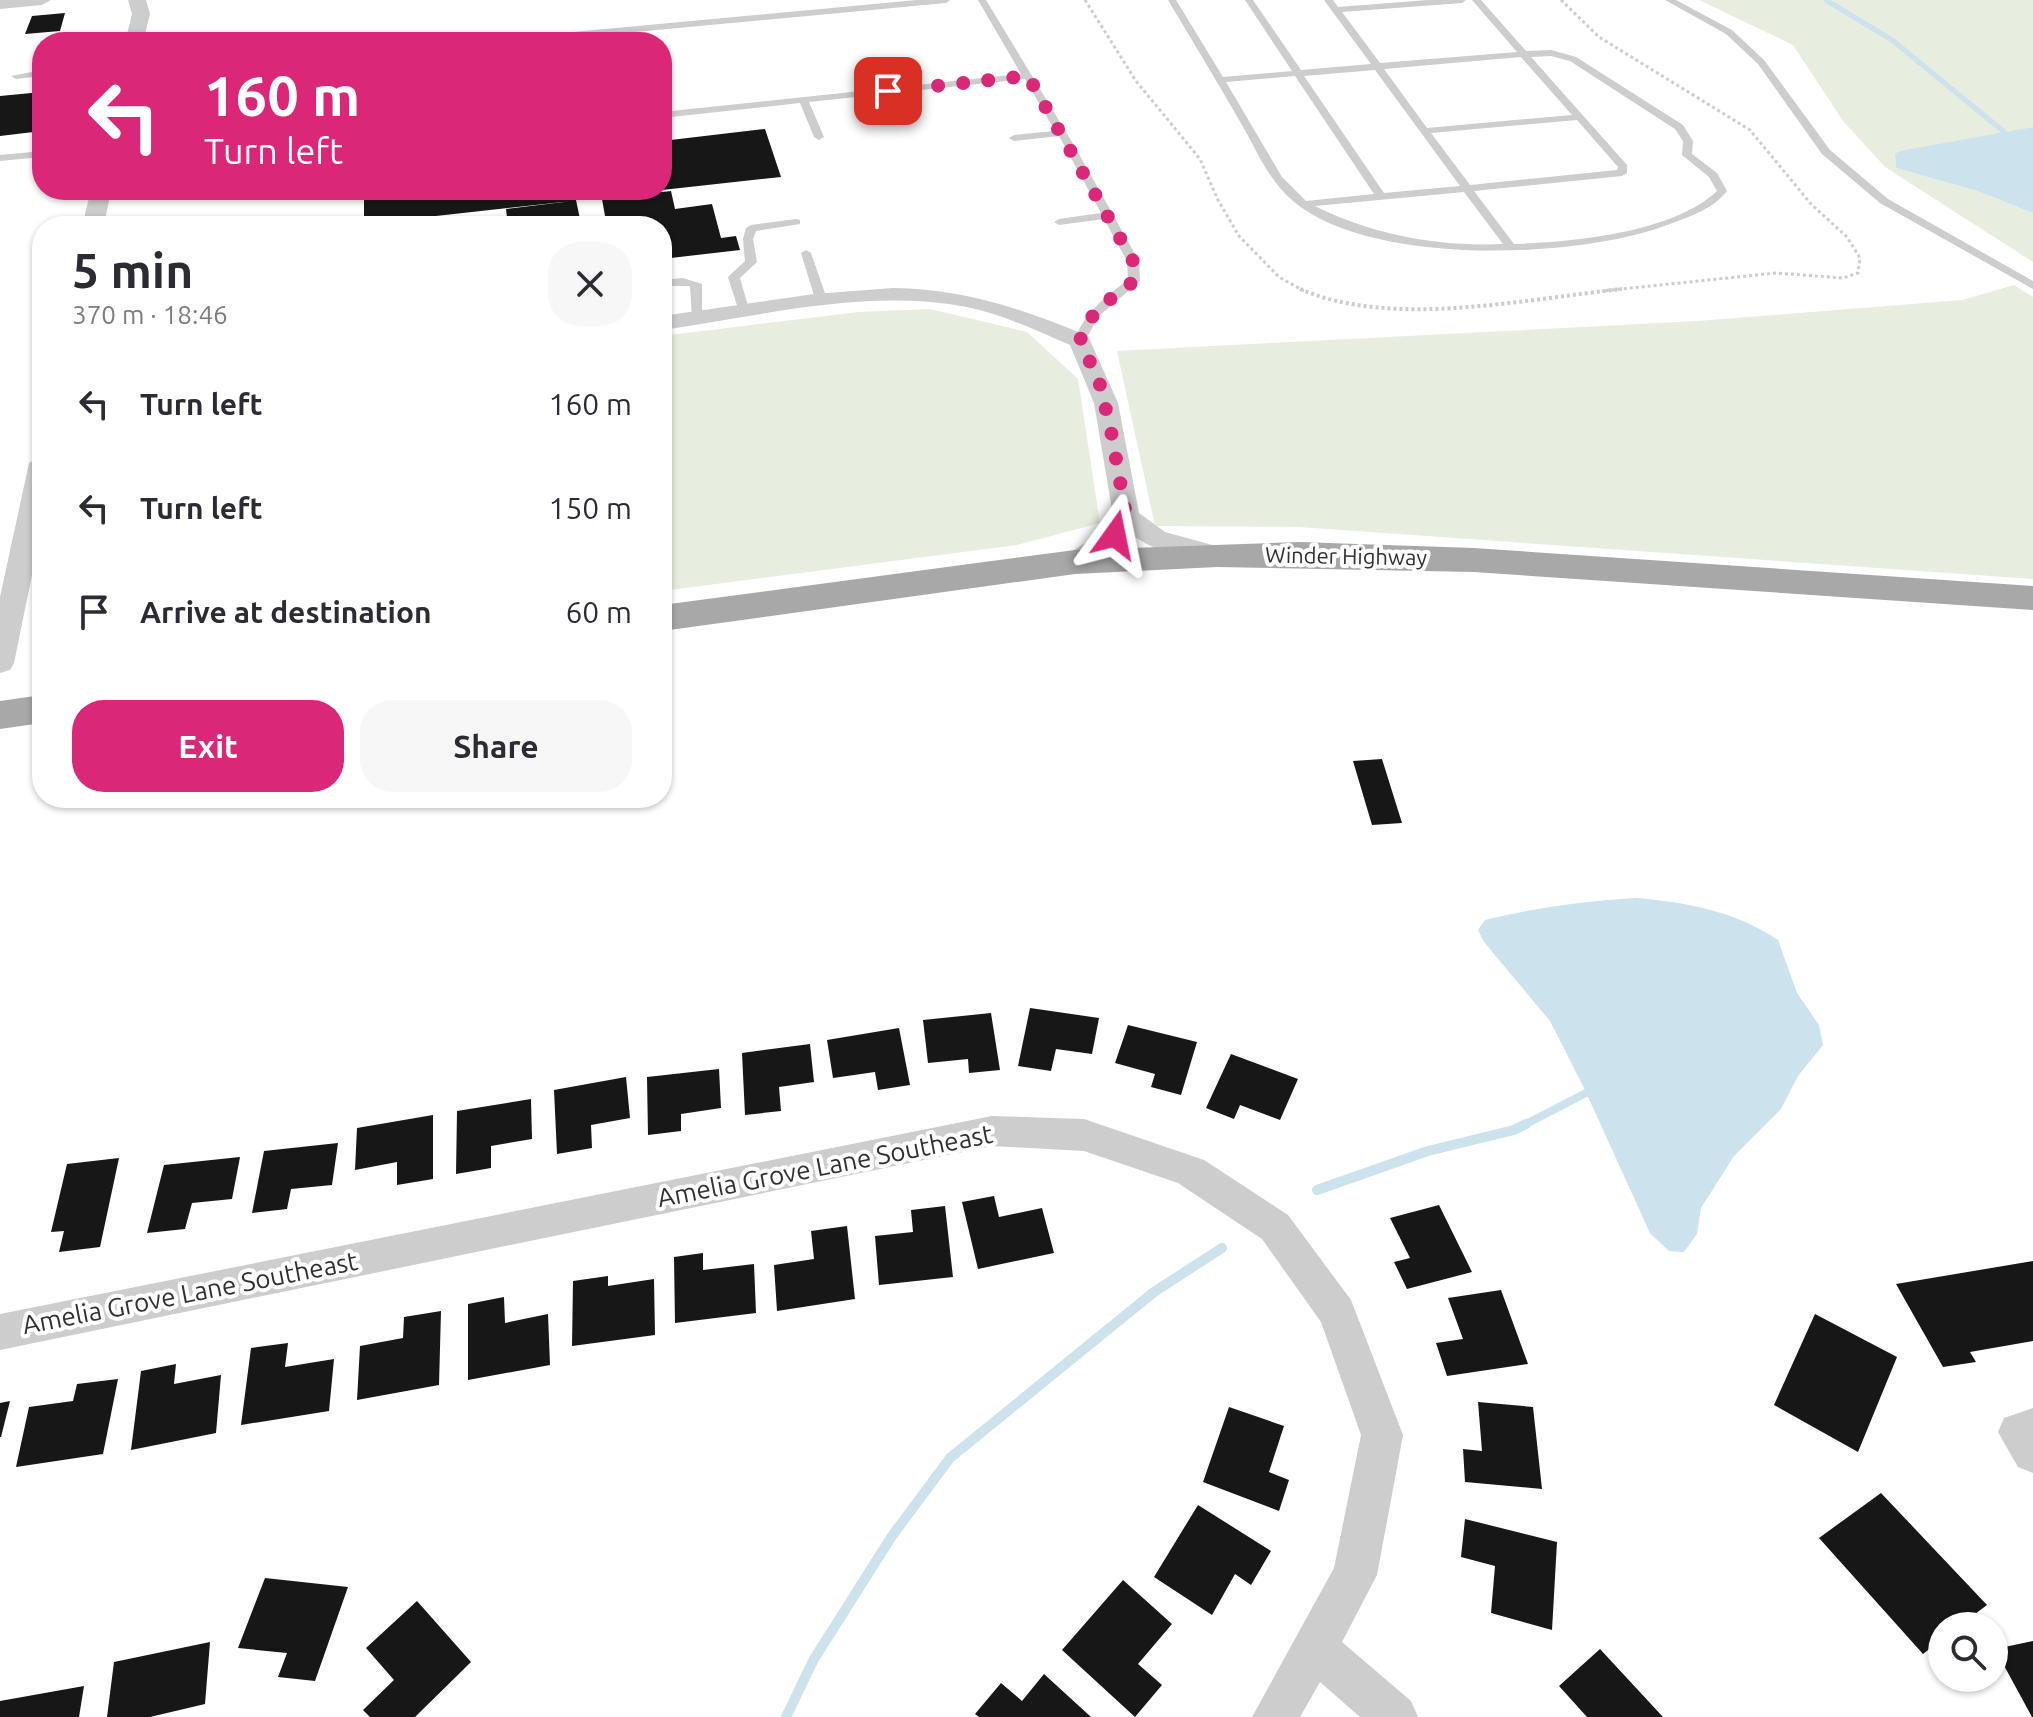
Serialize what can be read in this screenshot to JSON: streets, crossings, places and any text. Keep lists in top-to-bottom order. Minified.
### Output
{"streets":{"main road":["Winder Highway"],"street":["Amelia Grove Lane Southeast"]},"page":{"turn":["160 m","Turn left"],"heading":["5 min","370 m · 18:46"],"list":[{"name":"Turn left","value":"160 m"},{"name":"Turn left","value":"150 m"},{"name":"Arrive at destination","value":"60 m"}],"buttons":["Exit","Share"]}}
